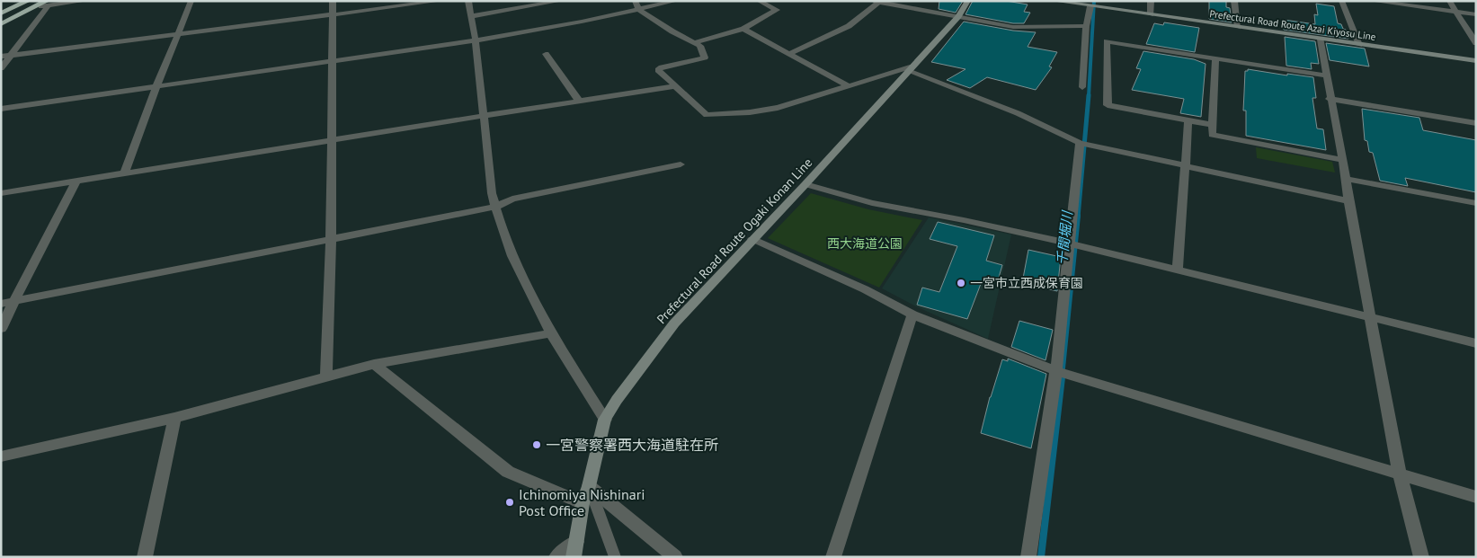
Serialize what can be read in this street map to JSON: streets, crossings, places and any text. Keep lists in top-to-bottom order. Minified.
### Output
{"streets":{"main road":["Prefectural Road Route Azai Kiyosu Line","Prefectural Road Route Ogaki Konan Line"]},"water":["千間堀川"],"parks":["西大海道公園"],"places":["一宮市立西成保育園","一宮警察署西大海道駐在所","Ichinomiya Nishinari Post Office"]}
